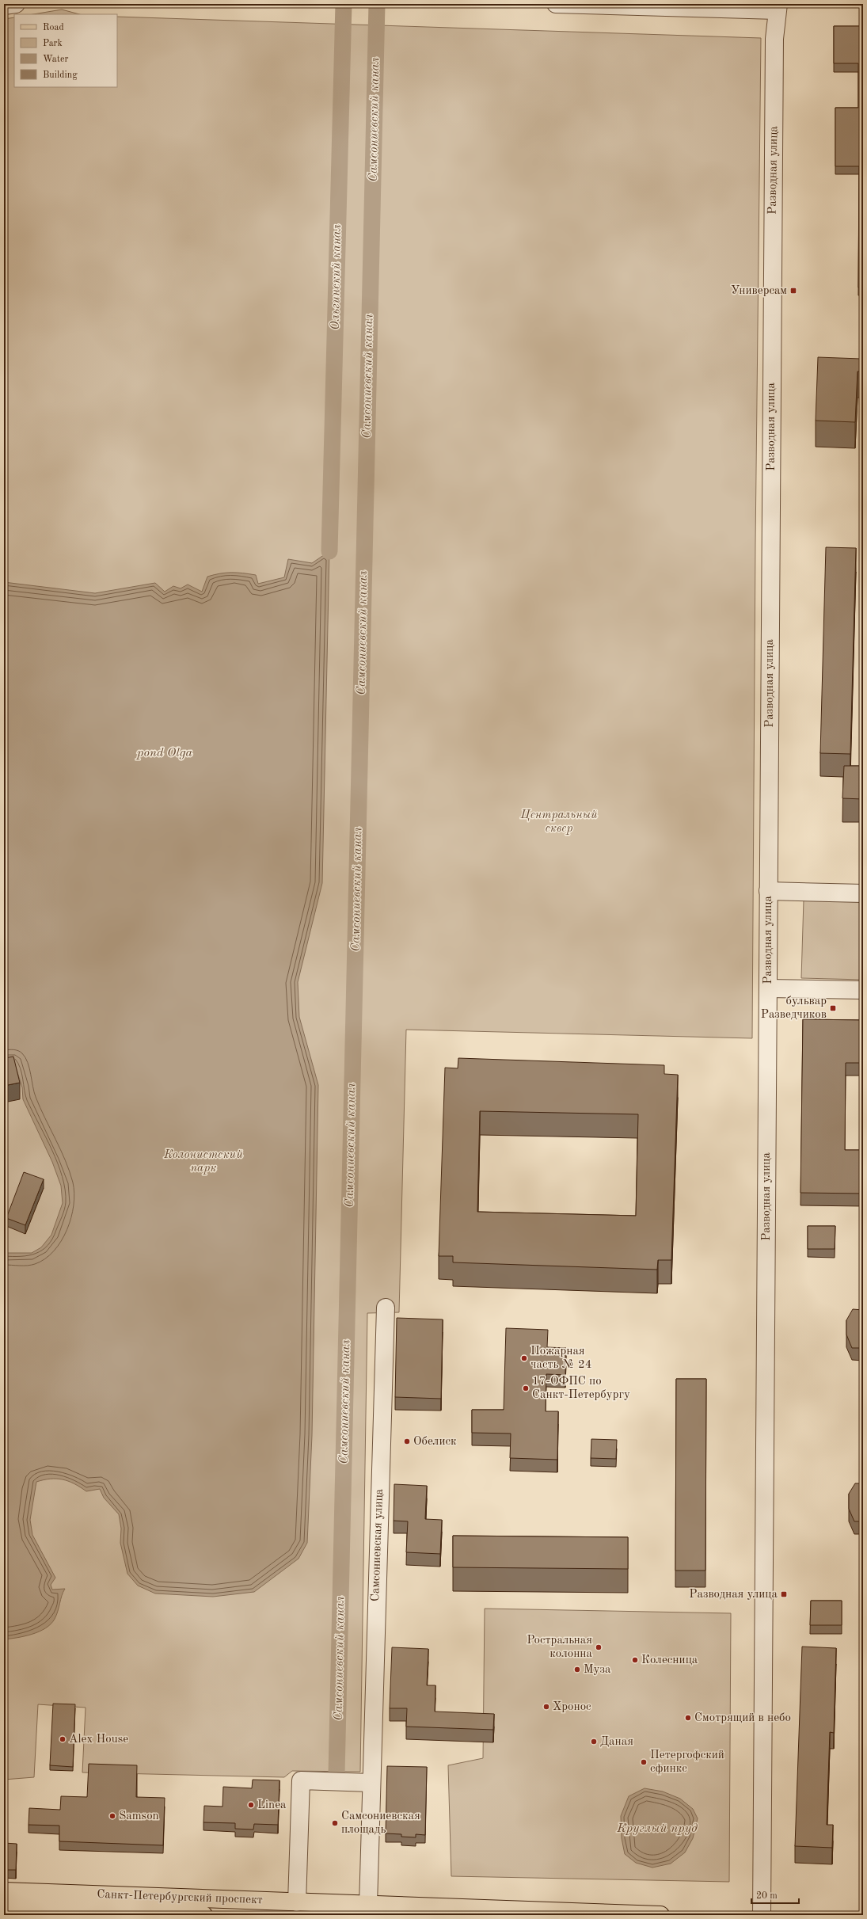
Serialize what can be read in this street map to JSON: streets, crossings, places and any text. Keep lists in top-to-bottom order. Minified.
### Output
{"streets":{"main road":["Санкт-Петербургский проспект"],"street":["Разводная улица","Самсониевская улица"]},"water":["Самсониевский канал","Ольгинский канал","pond Olga","Круглый пруд"],"parks":["Центральный сквер","Колонистский парк"],"places":{"transit":["Универсам","бульвар Разведчиков","Разводная улица"],"other":["Пожарная часть № 24","17-ОФПС по Санкт-Петербургу","Обелиск","Ростральная колонна","Колесница","Муза","Хронос","Смотрящий в небо","Alex House","Даная","Петергофский сфинкс","Linea","Samson","Самсониевская площадь"]},"legend":["Road","Park","Water","Building"],"scale_bar":"20 m"}
